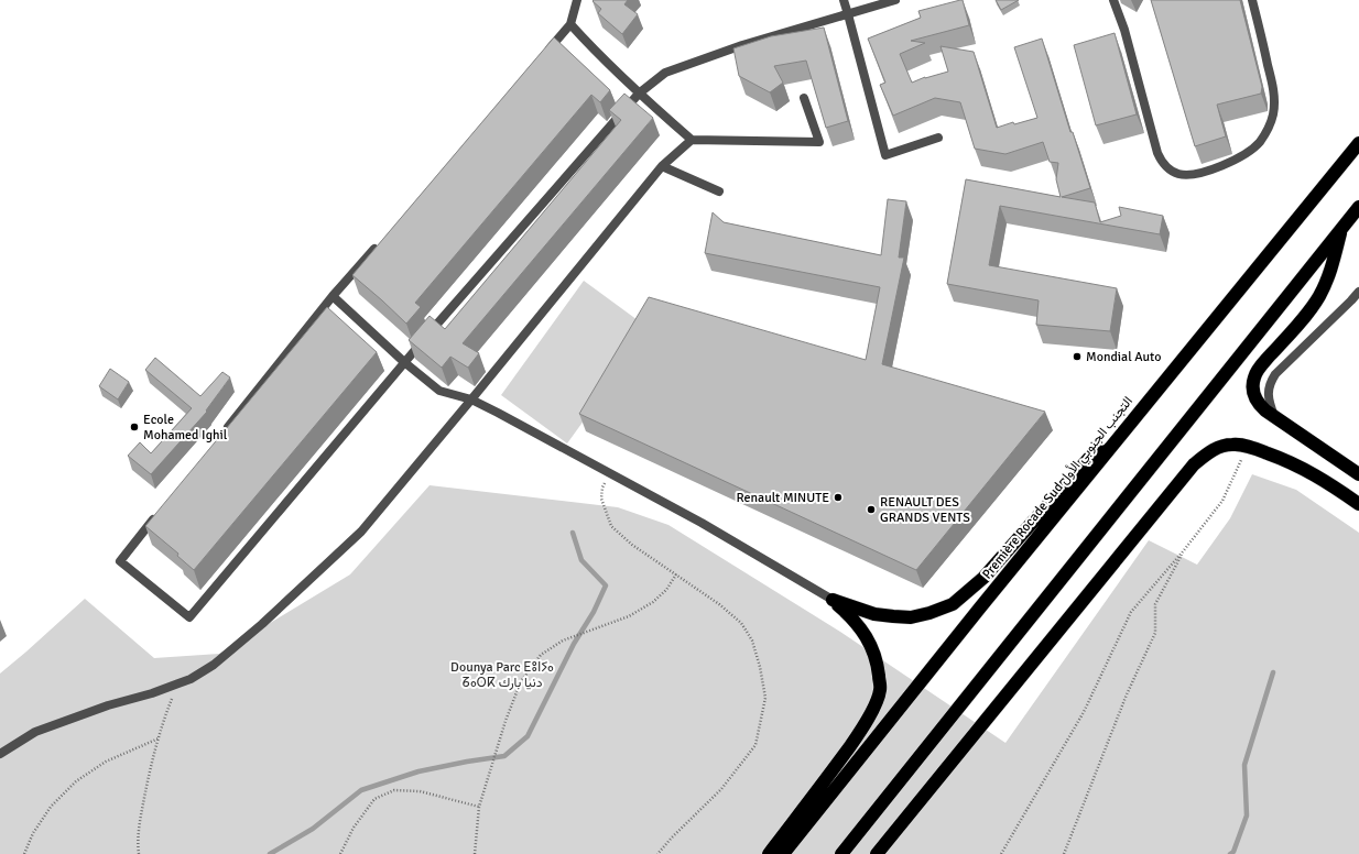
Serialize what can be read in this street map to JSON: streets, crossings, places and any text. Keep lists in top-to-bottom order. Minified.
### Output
{"streets":{"highway":["Première Rocade Sud التجنب الجنوبي الأول"]},"parks":["Dounya Parc ⴹⵓⵏⵢⴰ ⵒⴰⵔⴽ دنيا بارك"],"places":["Mondial Auto","Ecole Mohamed Ighil","Renault MINUTE","RENAULT DES GRANDS VENTS"]}
